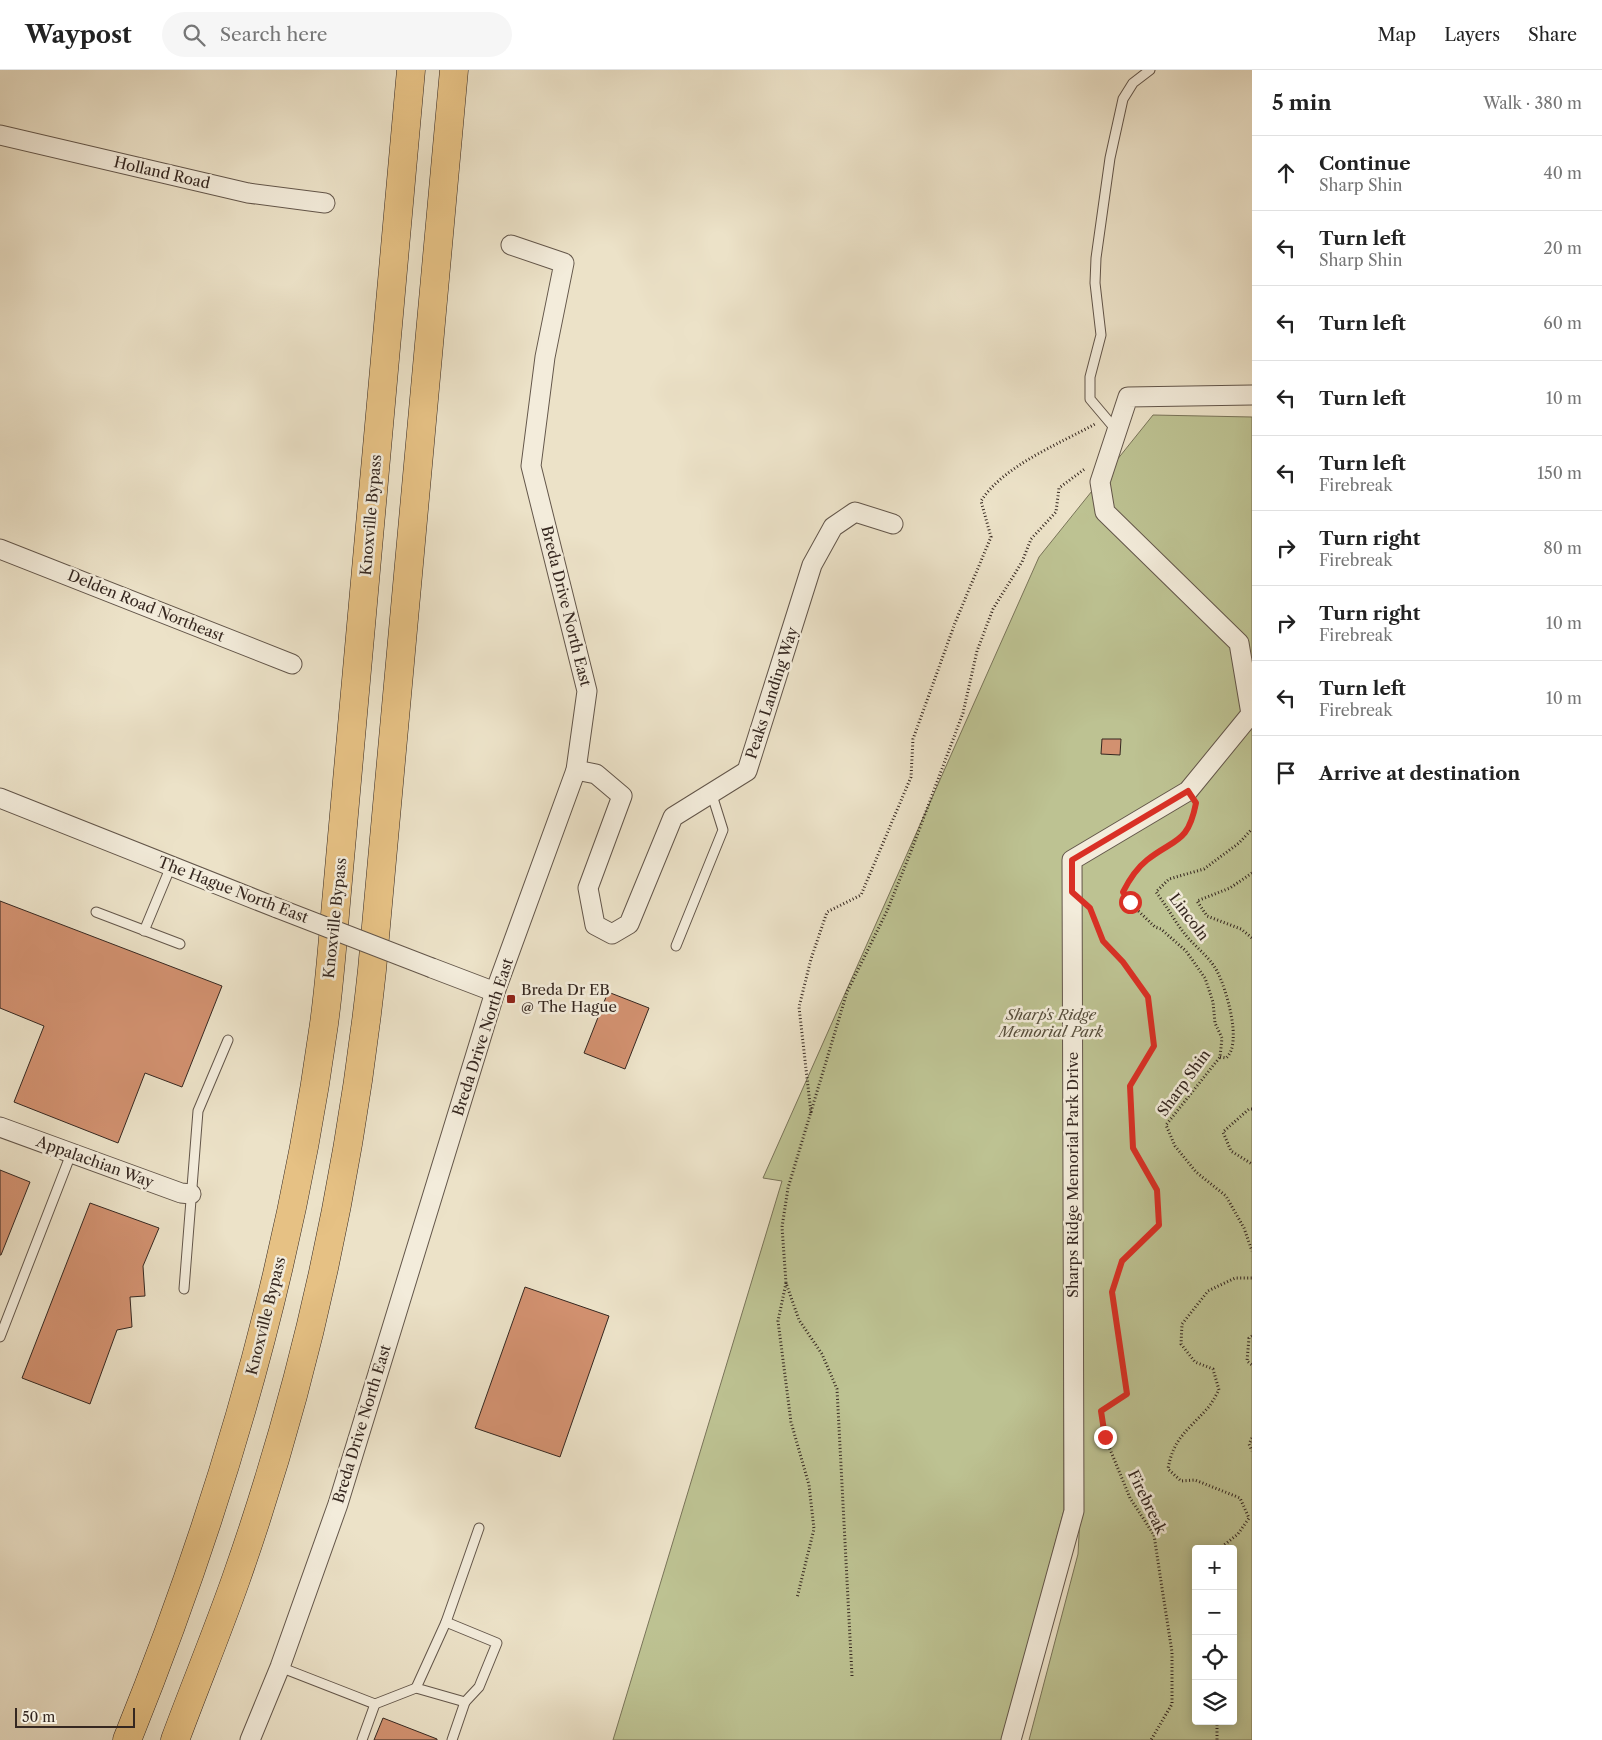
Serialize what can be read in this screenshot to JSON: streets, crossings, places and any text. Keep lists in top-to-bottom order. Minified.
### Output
{"streets":{"highway":["Knoxville Bypass"],"street":["Holland Road","Delden Road Northeast","Breda Drive North East","Peaks Landing Way","The Hague North East","Appalachian Way","Sharps Ridge Memorial Park Drive"],"path":["Lincoln","Sharp Shin","Firebreak"]},"crossings":[["Breda Drive North East","Peaks Landing Way"],["Breda Drive North East","The Hague North East"],["Lincoln","Sharp Shin"],["Sharp Shin","Sharps Ridge Memorial Park Drive"],["Sharps Ridge Memorial Park Drive","Firebreak"]],"parks":["Sharp's Ridge Memorial Park"],"places":{"transit":["Breda Dr EB @ The Hague"]},"scale_bar":"50 m","page":{"header":"Waypost","search":"Search here","nav":["Map","Layers","Share"],"heading":["5 min","Walk · 380 m"],"list":[["Continue","Sharp Shin","40 m"],["Turn left","Sharp Shin","20 m"],["Turn left","60 m"],["Turn left","10 m"],["Turn left","Firebreak","150 m"],["Turn right","Firebreak","80 m"],["Turn right","Firebreak","10 m"],["Turn left","Firebreak","10 m"],"Arrive at destination"],"map_buttons":["+","−"],"scale":"50 m"}}
